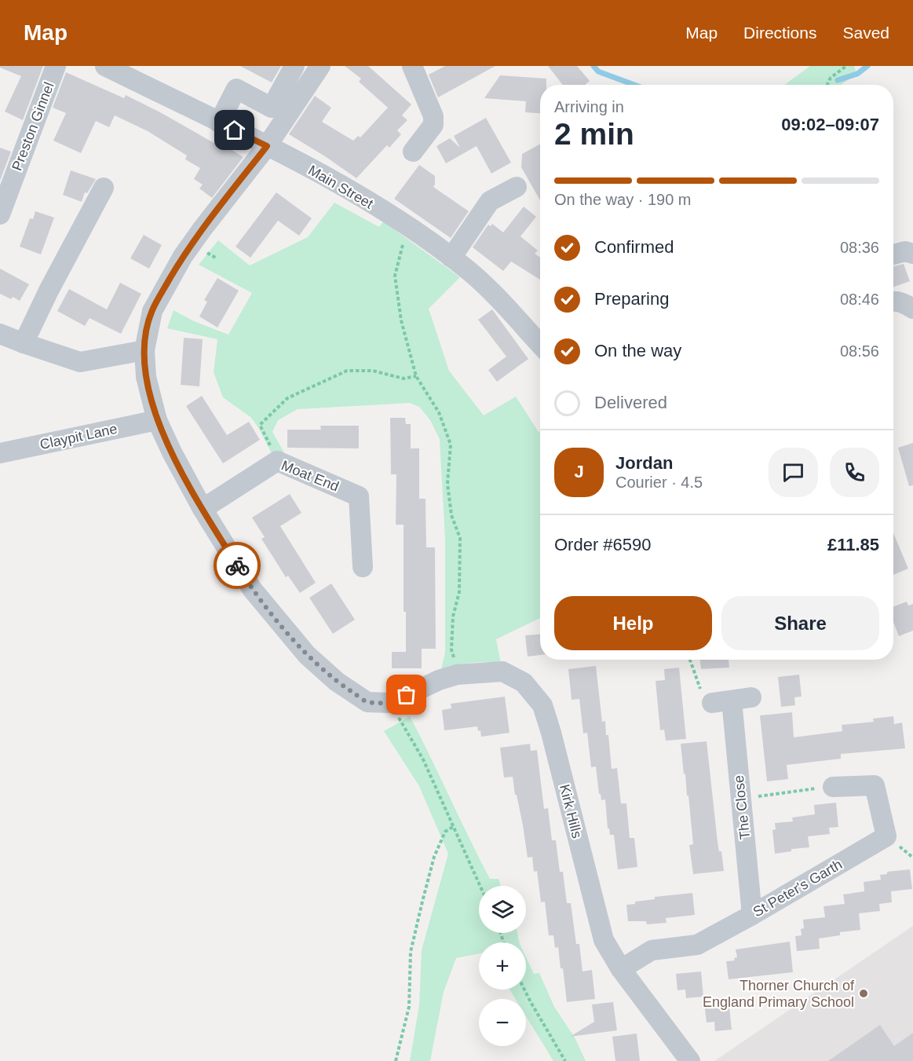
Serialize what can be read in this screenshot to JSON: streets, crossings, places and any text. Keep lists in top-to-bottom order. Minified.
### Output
{"streets":{"street":["Preston Ginnel","Main Street","Claypit Lane","Moat End","The Close","Kirk Hills","St Peter's Garth"]},"crossings":[["The Close","St Peter's Garth"],["Kirk Hills","St Peter's Garth"]],"places":["Thorner Church of England Primary School"],"page":{"header":"Map","nav":["Map","Directions","Saved"],"heading":["2 min","Arriving in","09:02–09:07"],"panel":["Jordan","Courier · 4.5","Order #6590","£11.85"],"bar":"On the way · 190 m","list":[["Confirmed","08:36"],["Preparing","08:46"],["On the way","08:56"],"Delivered"],"round":"J","buttons":["Help","Share"],"map_buttons":["+","−"]}}
